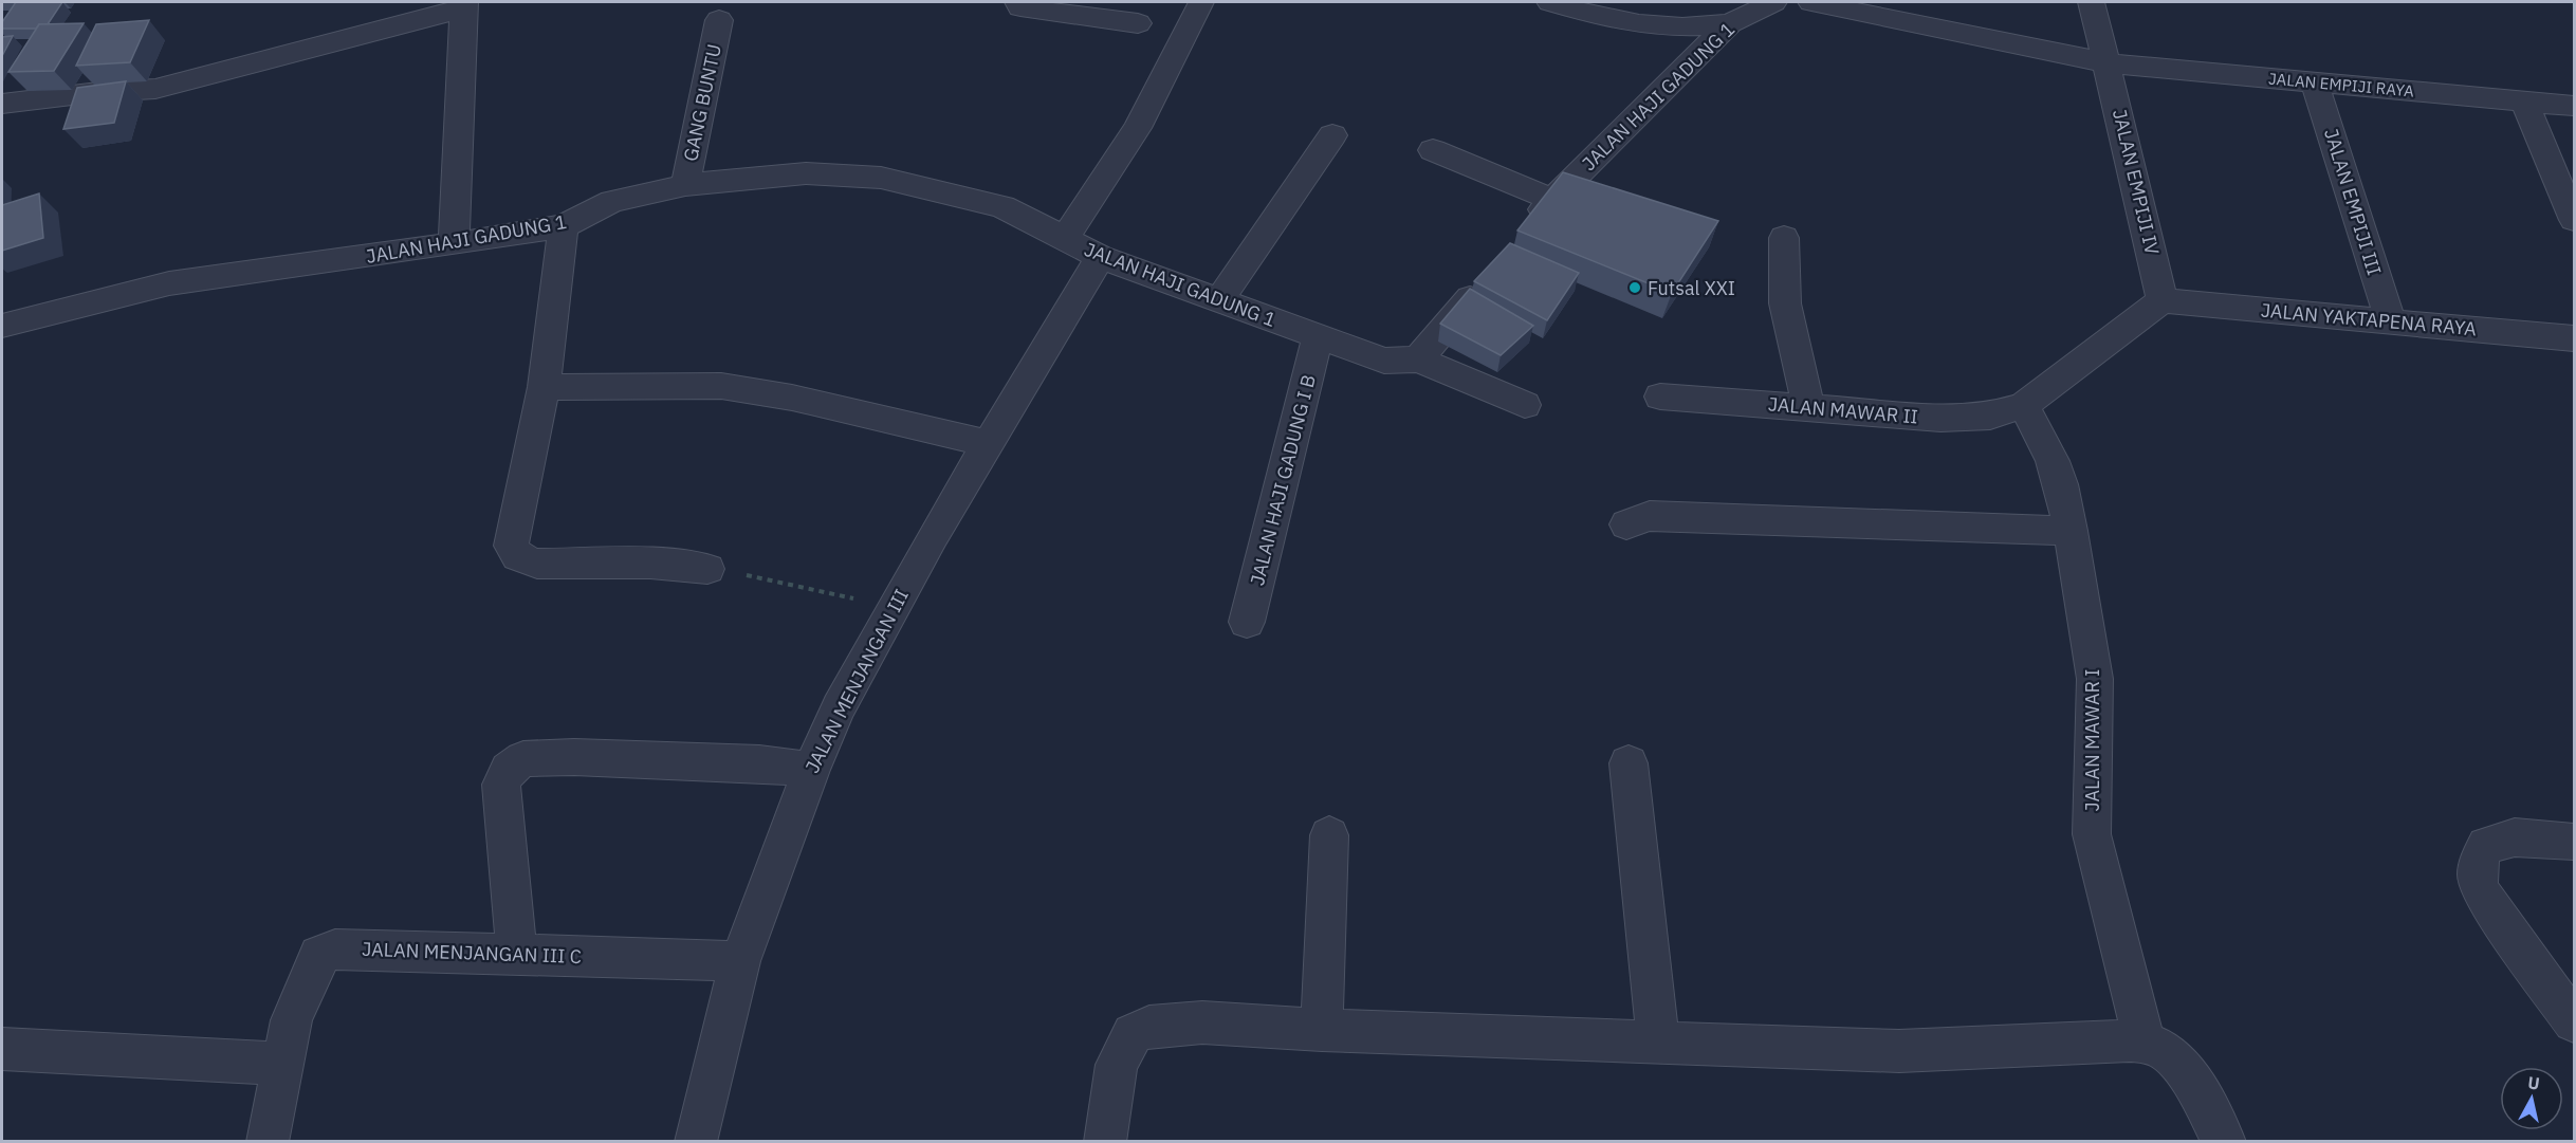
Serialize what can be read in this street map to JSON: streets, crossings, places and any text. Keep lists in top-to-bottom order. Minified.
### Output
{"streets":{"street":["JALAN EMPIJI RAYA","JALAN HAJI GADUNG 1","GANG BUNTU","JALAN EMPIJI IV","JALAN EMPIJI III","JALAN YAKTAPENA RAYA","JALAN MAWAR II","JALAN HAJI GADUNG I B","JALAN MENJANGAN III","JALAN MAWAR I","JALAN MENJANGAN III C"]},"crossings":[["JALAN EMPIJI RAYA","JALAN EMPIJI IV"],["JALAN EMPIJI RAYA","JALAN EMPIJI III"],["JALAN HAJI GADUNG 1","GANG BUNTU"],["JALAN HAJI GADUNG 1","JALAN HAJI GADUNG I B"],["JALAN HAJI GADUNG 1","JALAN MENJANGAN III"],["JALAN EMPIJI IV","JALAN YAKTAPENA RAYA"],["JALAN EMPIJI IV","JALAN MAWAR II"],["JALAN EMPIJI III","JALAN YAKTAPENA RAYA"],["JALAN YAKTAPENA RAYA","JALAN MAWAR II"],["JALAN MAWAR II","JALAN MAWAR I"],["JALAN MENJANGAN III","JALAN MENJANGAN III C"]],"places":["Futsal XXI"],"north":"top"}
